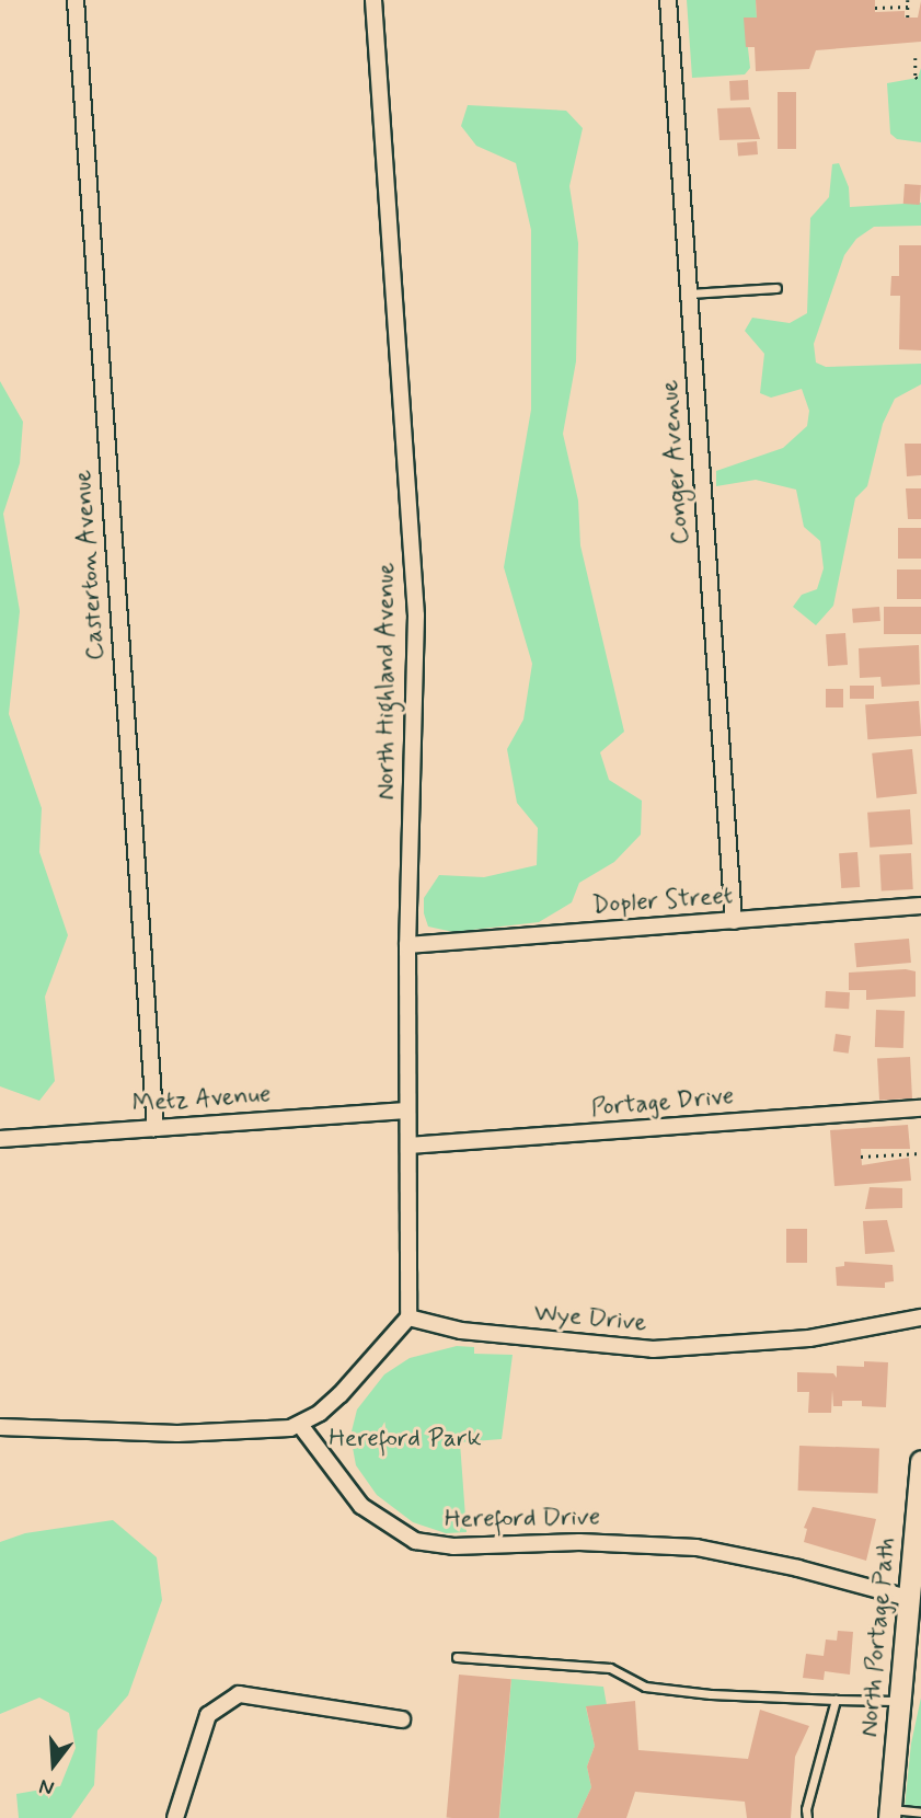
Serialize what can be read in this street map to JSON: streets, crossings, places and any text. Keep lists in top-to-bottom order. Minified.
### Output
{"streets":{"main road":["North Portage Path"],"street":["Conger Avenue","Casterton Avenue","North Highland Avenue","Dopler Street","Metz Avenue","Portage Drive","Wye Drive","Hereford Drive"]},"crossings":[["Conger Avenue","Dopler Street"],["Casterton Avenue","Metz Avenue"],["North Highland Avenue","Dopler Street"],["North Highland Avenue","Metz Avenue"],["North Highland Avenue","Portage Drive"],["North Highland Avenue","Wye Drive"],["Hereford Drive","North Portage Path"]],"parks":["Hereford Park"],"north":"bottom"}
